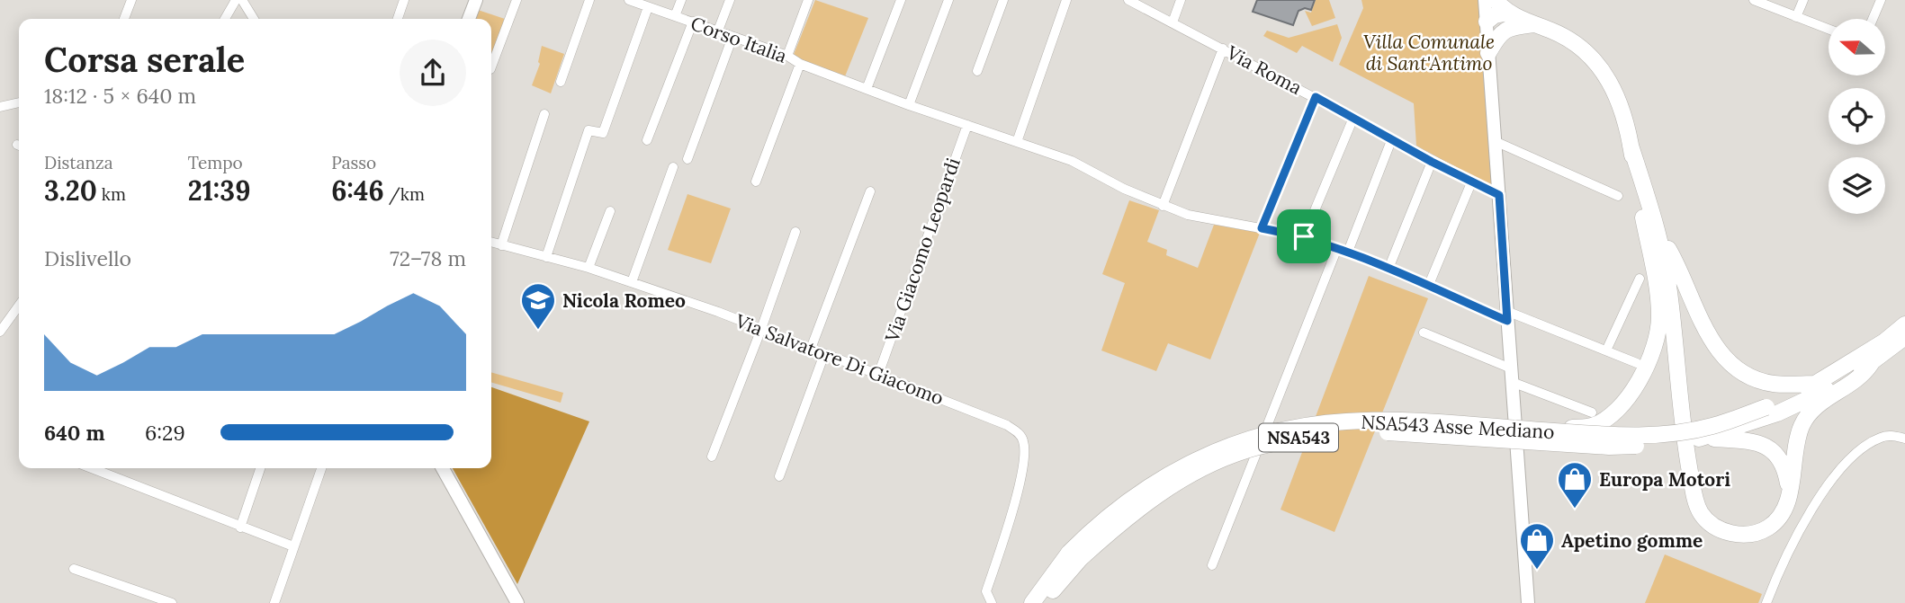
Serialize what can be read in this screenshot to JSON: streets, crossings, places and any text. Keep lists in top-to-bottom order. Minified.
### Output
{"streets":{"highway":["NSA543 Asse Mediano","NSA543"],"street":["Corso Italia","Via Roma","Via Giacomo Leopardi","Via Salvatore Di Giacomo"]},"crossings":[["Via Giacomo Leopardi","Via Salvatore Di Giacomo"]],"parks":["Villa Comunale di Sant'Antimo"],"places":{"school or university":["Nicola Romeo"],"shop":["Europa Motori","Apetino gomme"]},"north":"left","page":{"heading":["Corsa serale","18:12 · 5 × 640 m"],"stats":[["Distanza","3.20 km"],["Tempo","21:39"],["Passo","6:46 /km"]],"chart":["Dislivello","72–78 m"],"list":[{"name":"640 m","note":"6:29"}]}}
